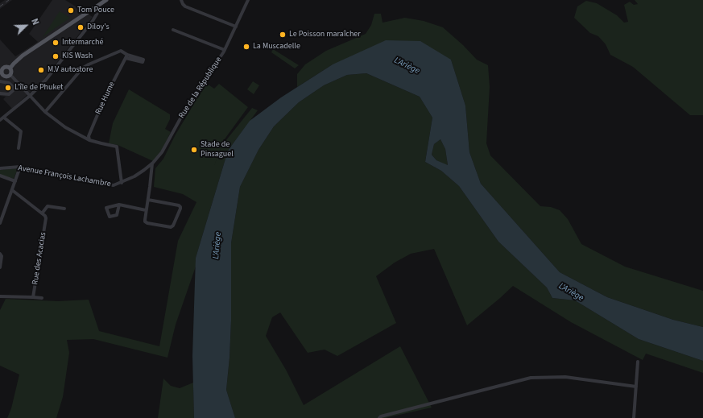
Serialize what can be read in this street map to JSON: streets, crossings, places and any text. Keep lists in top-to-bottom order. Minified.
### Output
{"streets":{"street":["Rue de la République","Rue Hume","Avenue François Lachambre","Rue des Acacias"]},"crossings":[["Rue de la République","Avenue François Lachambre"]],"water":["L'Ariège"],"places":["Tom Pouce","Diloy's","Le Poisson maraîcher","Intermarché","La Muscadelle","KIS Wash","M.V autostore","L'île de Phuket","Stade de Pinsaguel"],"north":"top right"}
